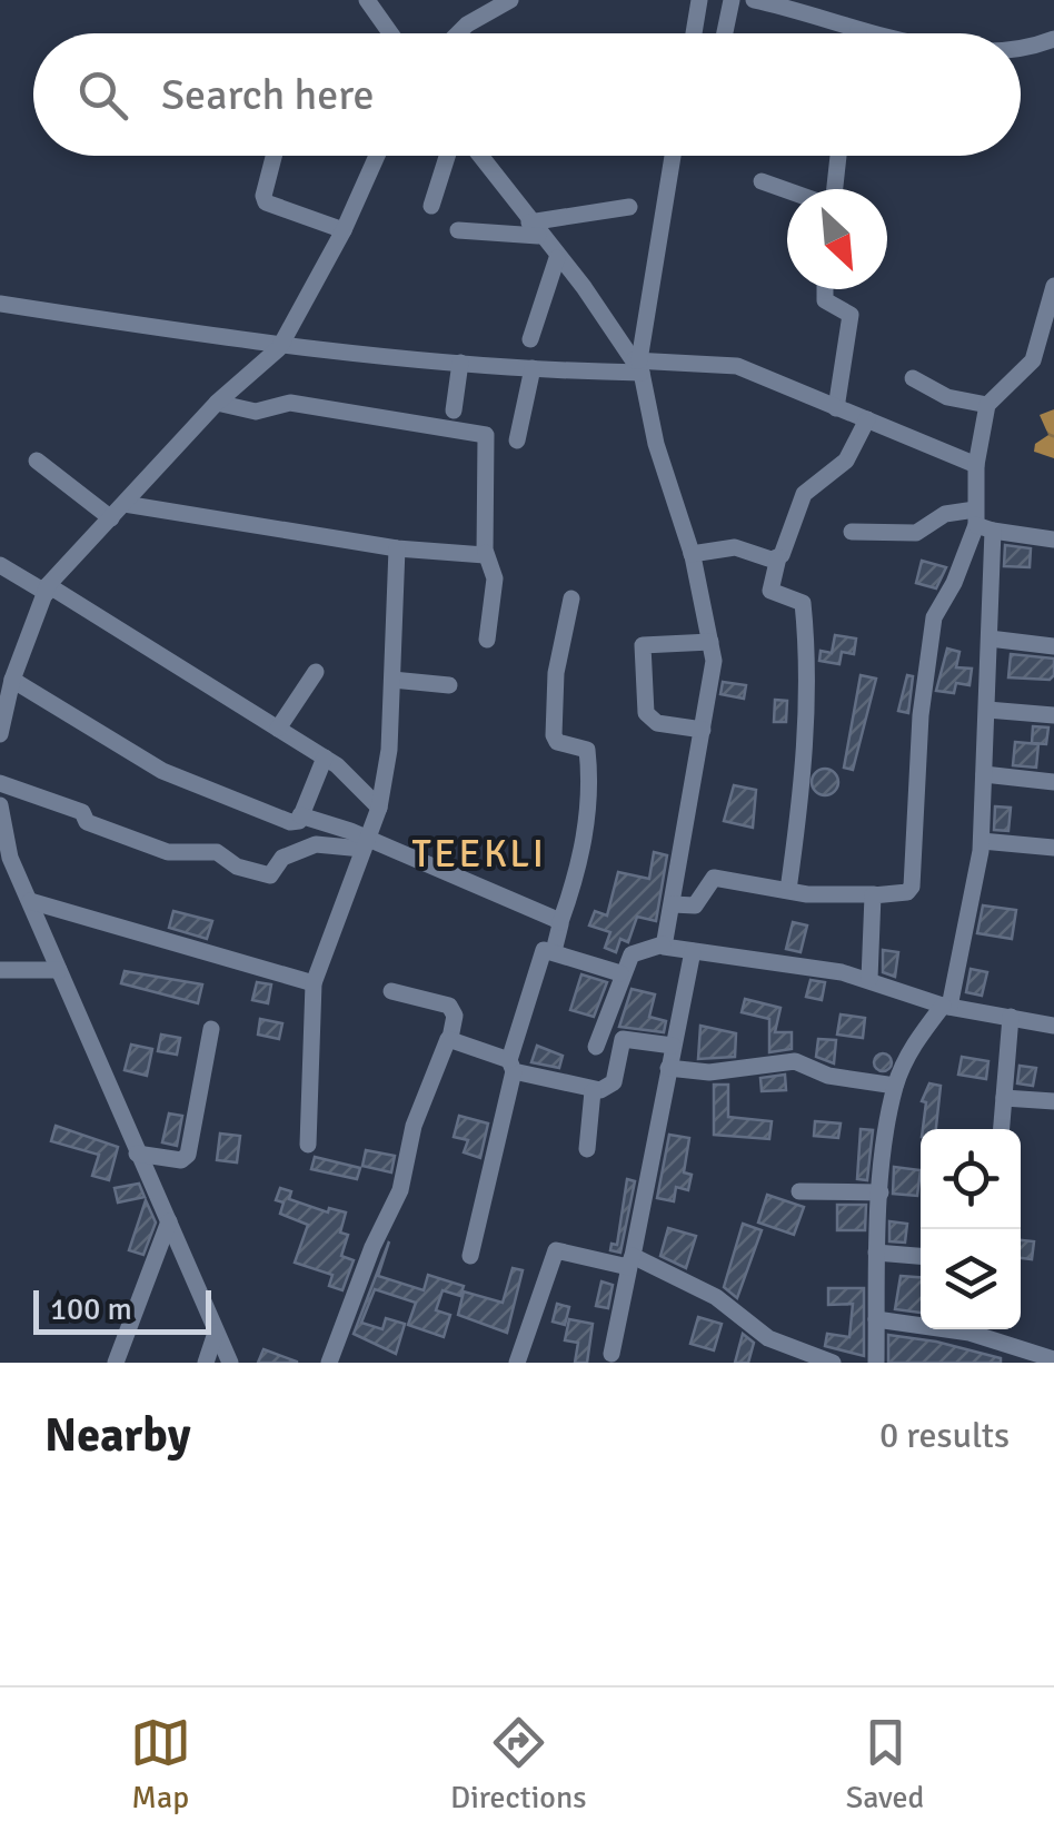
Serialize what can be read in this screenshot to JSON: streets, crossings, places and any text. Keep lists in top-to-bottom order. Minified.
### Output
{"districts":["TEEKLI"],"scale_bar":"100 m","north":"bottom right","page":{"search":"Search here","scale":"100 m","heading":["Nearby","0 results"],"nav":["Map","Directions","Saved"]}}
